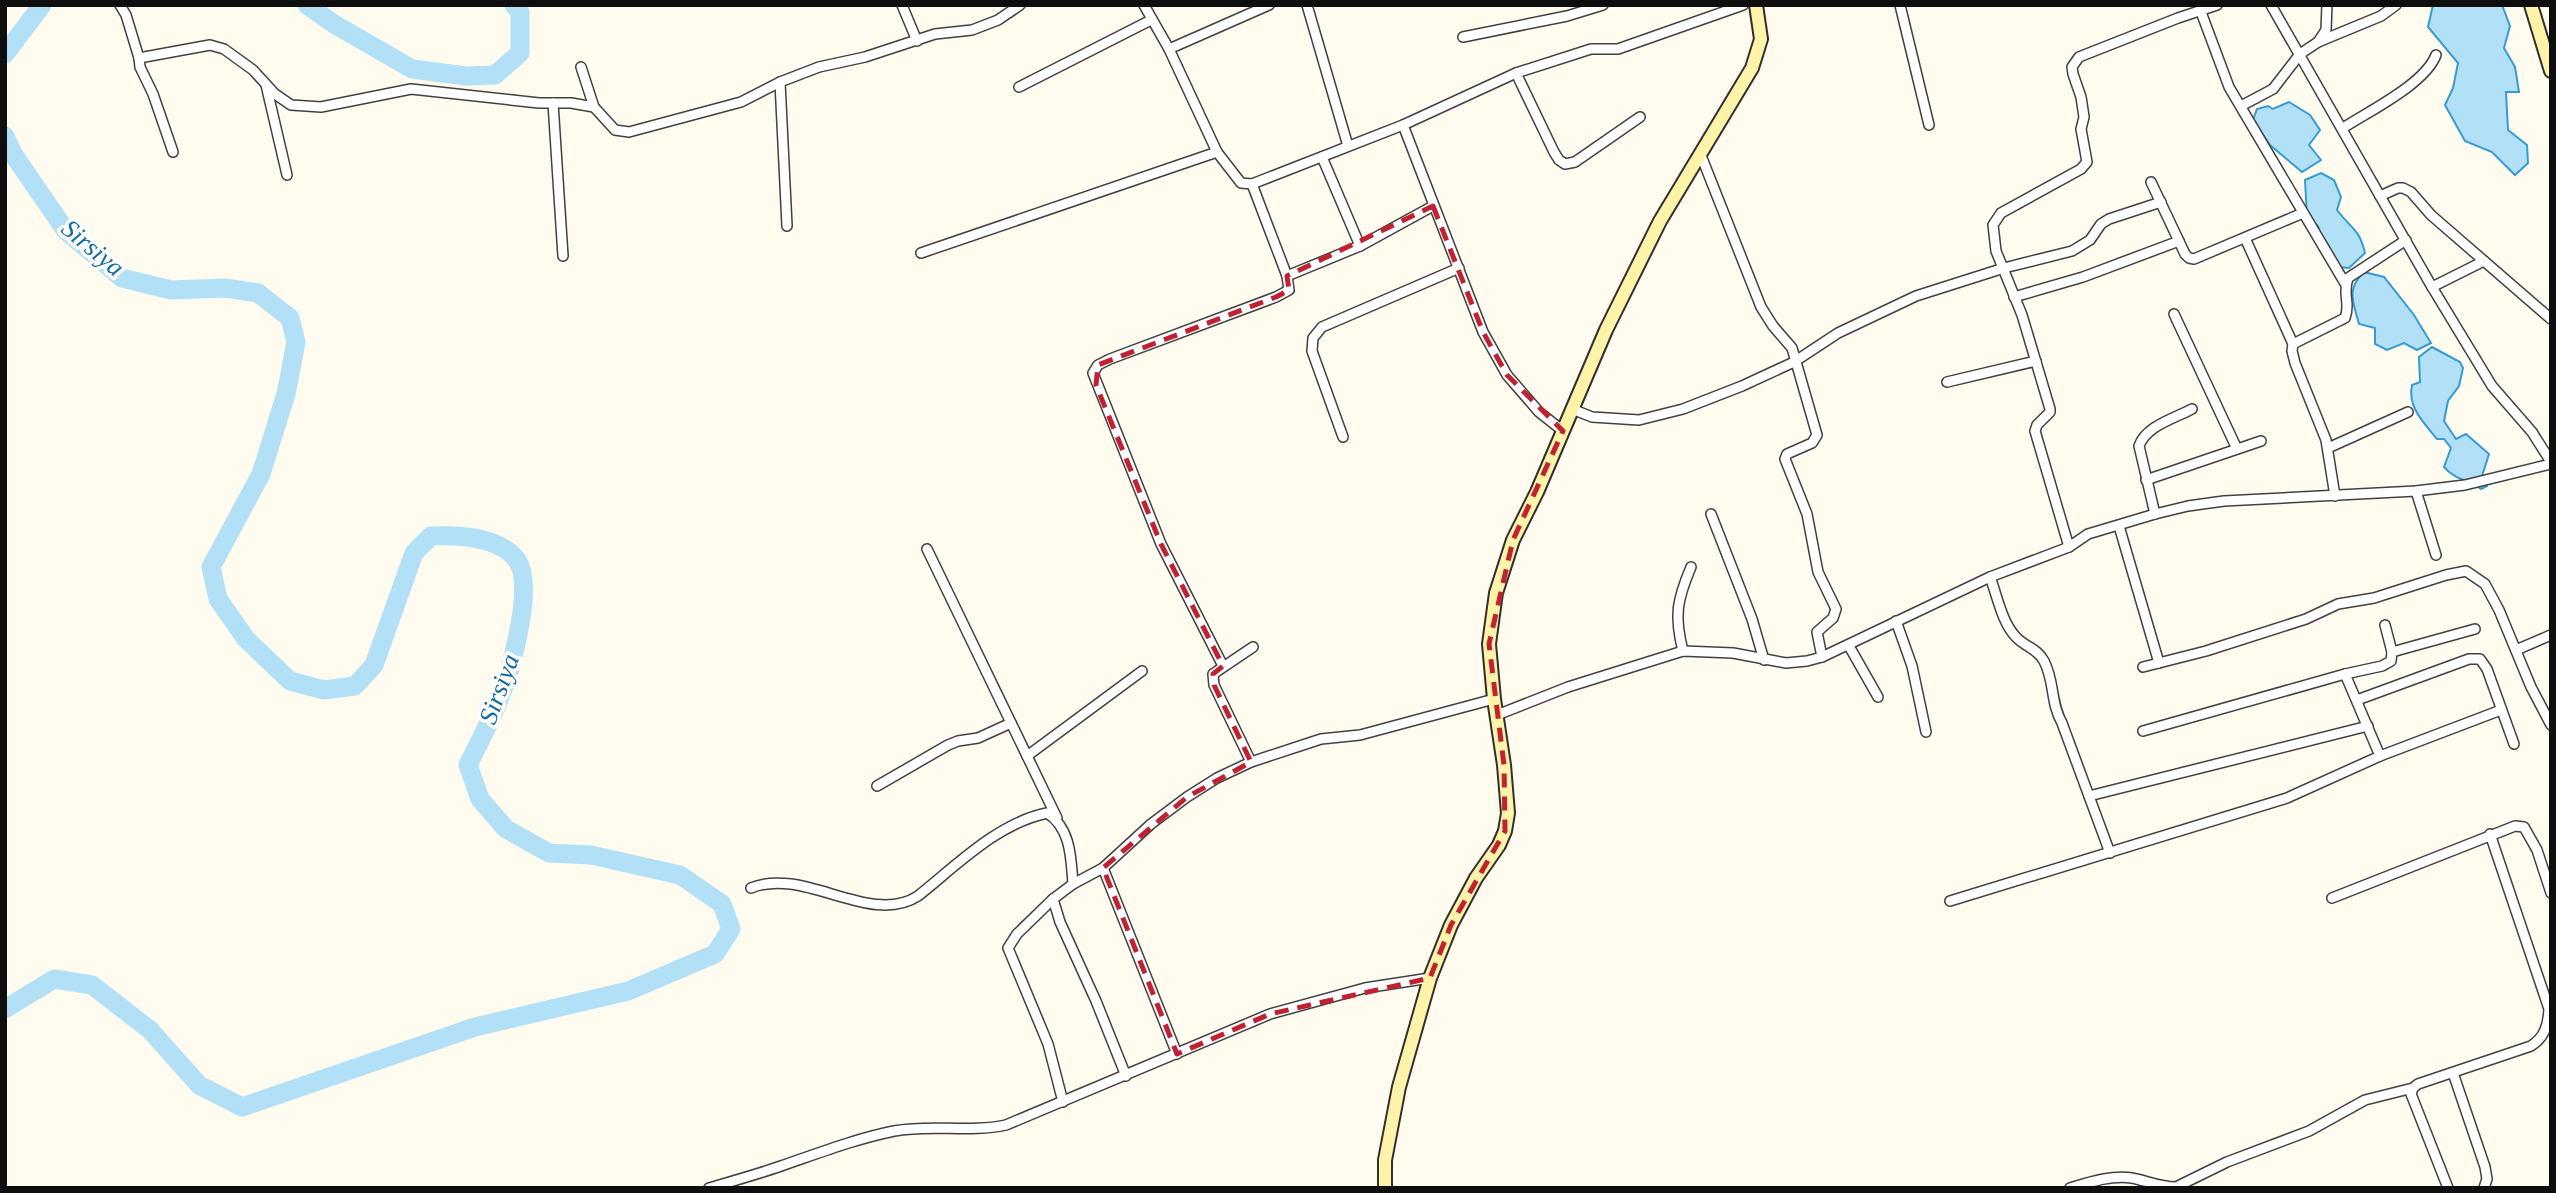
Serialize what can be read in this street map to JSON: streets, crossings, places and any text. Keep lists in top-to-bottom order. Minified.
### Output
{"water":["Sirsiya"]}
